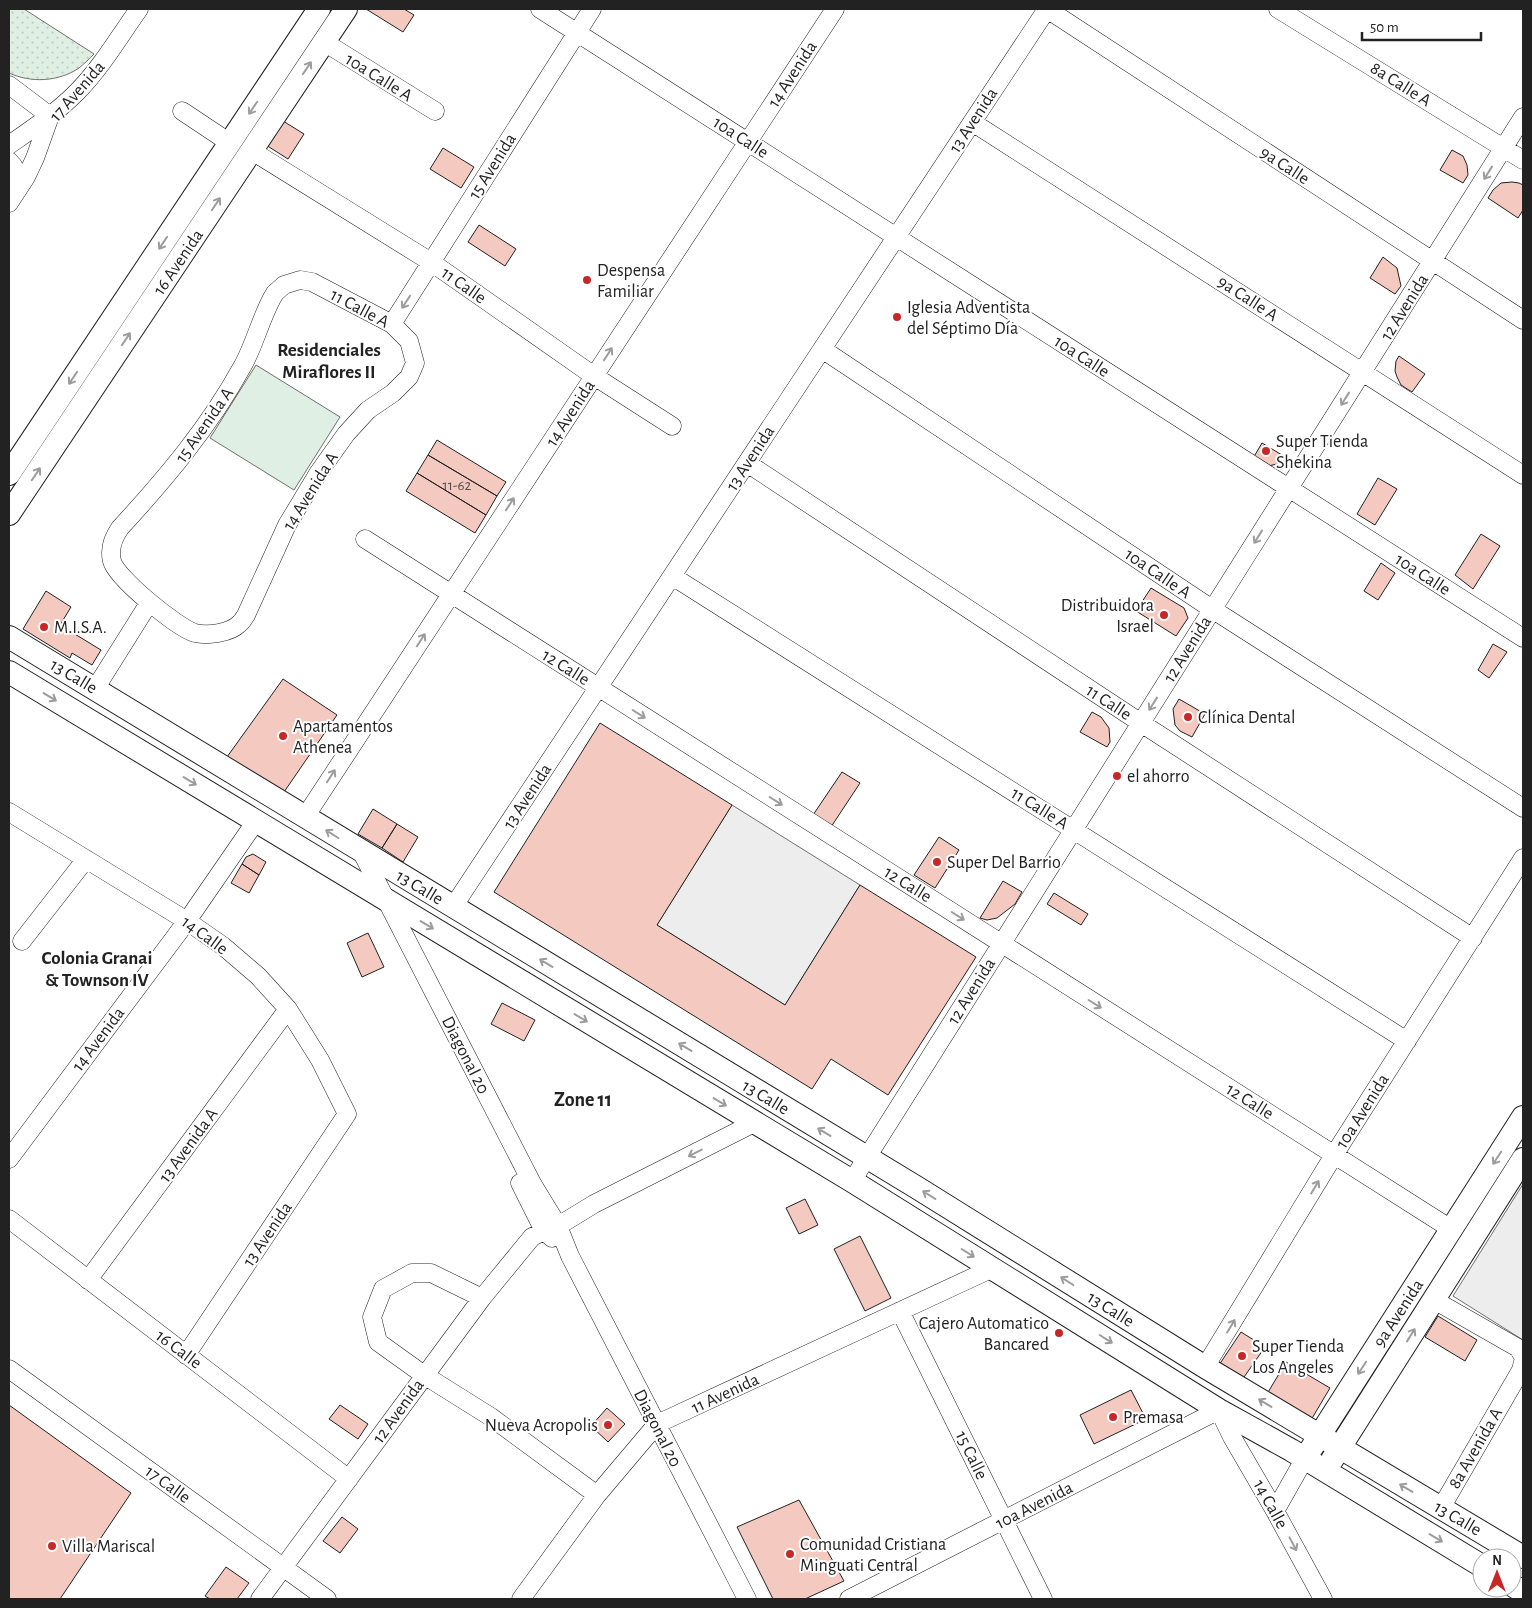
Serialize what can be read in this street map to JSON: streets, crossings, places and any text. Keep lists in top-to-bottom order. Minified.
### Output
{"streets":{"main road":["16 Avenida","13 Calle","9a Avenida"],"street":["14 Avenida","10a Calle A","8a Calle A","17 Avenida","13 Avenida","10a Calle","9a Calle","15 Avenida","11 Calle","9a Calle A","12 Avenida","11 Calle A","15 Avenida A","14 Avenida A","12 Calle","14 Calle","Diagonal 20","10a Avenida","13 Avenida A","16 Calle","11 Avenida","8a Avenida A","15 Calle","17 Calle"]},"crossings":[["14 Avenida","10a Calle"],["14 Avenida","11 Calle"],["14 Avenida","12 Calle"],["14 Avenida","13 Calle"],["14 Avenida","14 Calle"],["10a Calle A","13 Avenida"],["10a Calle A","16 Avenida"],["10a Calle A","12 Avenida"],["8a Calle A","12 Avenida"],["13 Avenida","10a Calle"],["13 Avenida","9a Calle"],["13 Avenida","11 Calle"],["13 Avenida","9a Calle A"],["13 Avenida","11 Calle A"],["13 Avenida","12 Calle"],["13 Avenida","13 Calle"],["13 Avenida","14 Calle"],["13 Avenida","16 Calle"],["10a Calle","15 Avenida"],["10a Calle","12 Avenida"],["9a Calle","12 Avenida"],["15 Avenida","11 Calle"],["15 Avenida","11 Calle A"],["16 Avenida","11 Calle"],["11 Calle","12 Avenida"],["11 Calle","10a Avenida"],["9a Calle A","12 Avenida"],["12 Avenida","11 Calle A"],["12 Avenida","12 Calle"],["12 Avenida","13 Calle"],["12 Avenida","Diagonal 20"],["12 Avenida","16 Calle"],["12 Avenida","17 Calle"],["11 Calle A","15 Avenida A"],["11 Calle A","14 Avenida A"],["11 Calle A","10a Avenida"],["15 Avenida A","14 Avenida A"],["12 Calle","10a Avenida"],["12 Calle","9a Avenida"],["13 Calle","14 Calle"],["13 Calle","Diagonal 20"],["13 Calle","10a Avenida"],["13 Calle","9a Avenida"],["13 Calle","11 Avenida"],["13 Calle","8a Avenida A"],["14 Calle","10a Avenida"],["14 Calle","13 Avenida A"],["14 Calle","9a Avenida"],["Diagonal 20","11 Avenida"],["10a Avenida","15 Calle"],["13 Avenida A","16 Calle"],["11 Avenida","15 Calle"]],"one_way":["14 Avenida","12 Avenida","12 Calle"],"districts":["Residenciales Miraflores II","Colonia Granai & Townson IV","Zone 11"],"places":["Despensa Familiar","Iglesia Adventista del Séptimo Día","Super Tienda Shekina","Distribuidora Israel","M.I.S.A.","Clínica Dental","Apartamentos Athenea","el ahorro","Super Del Barrio","Cajero Automatico Bancared","Super Tienda Los Angeles","Premasa","Nueva Acropolis","Villa Mariscal","Comunidad Cristiana Minguati Central"],"house_numbers":["11-62"],"scale_bar":"50 m","north":"top"}
